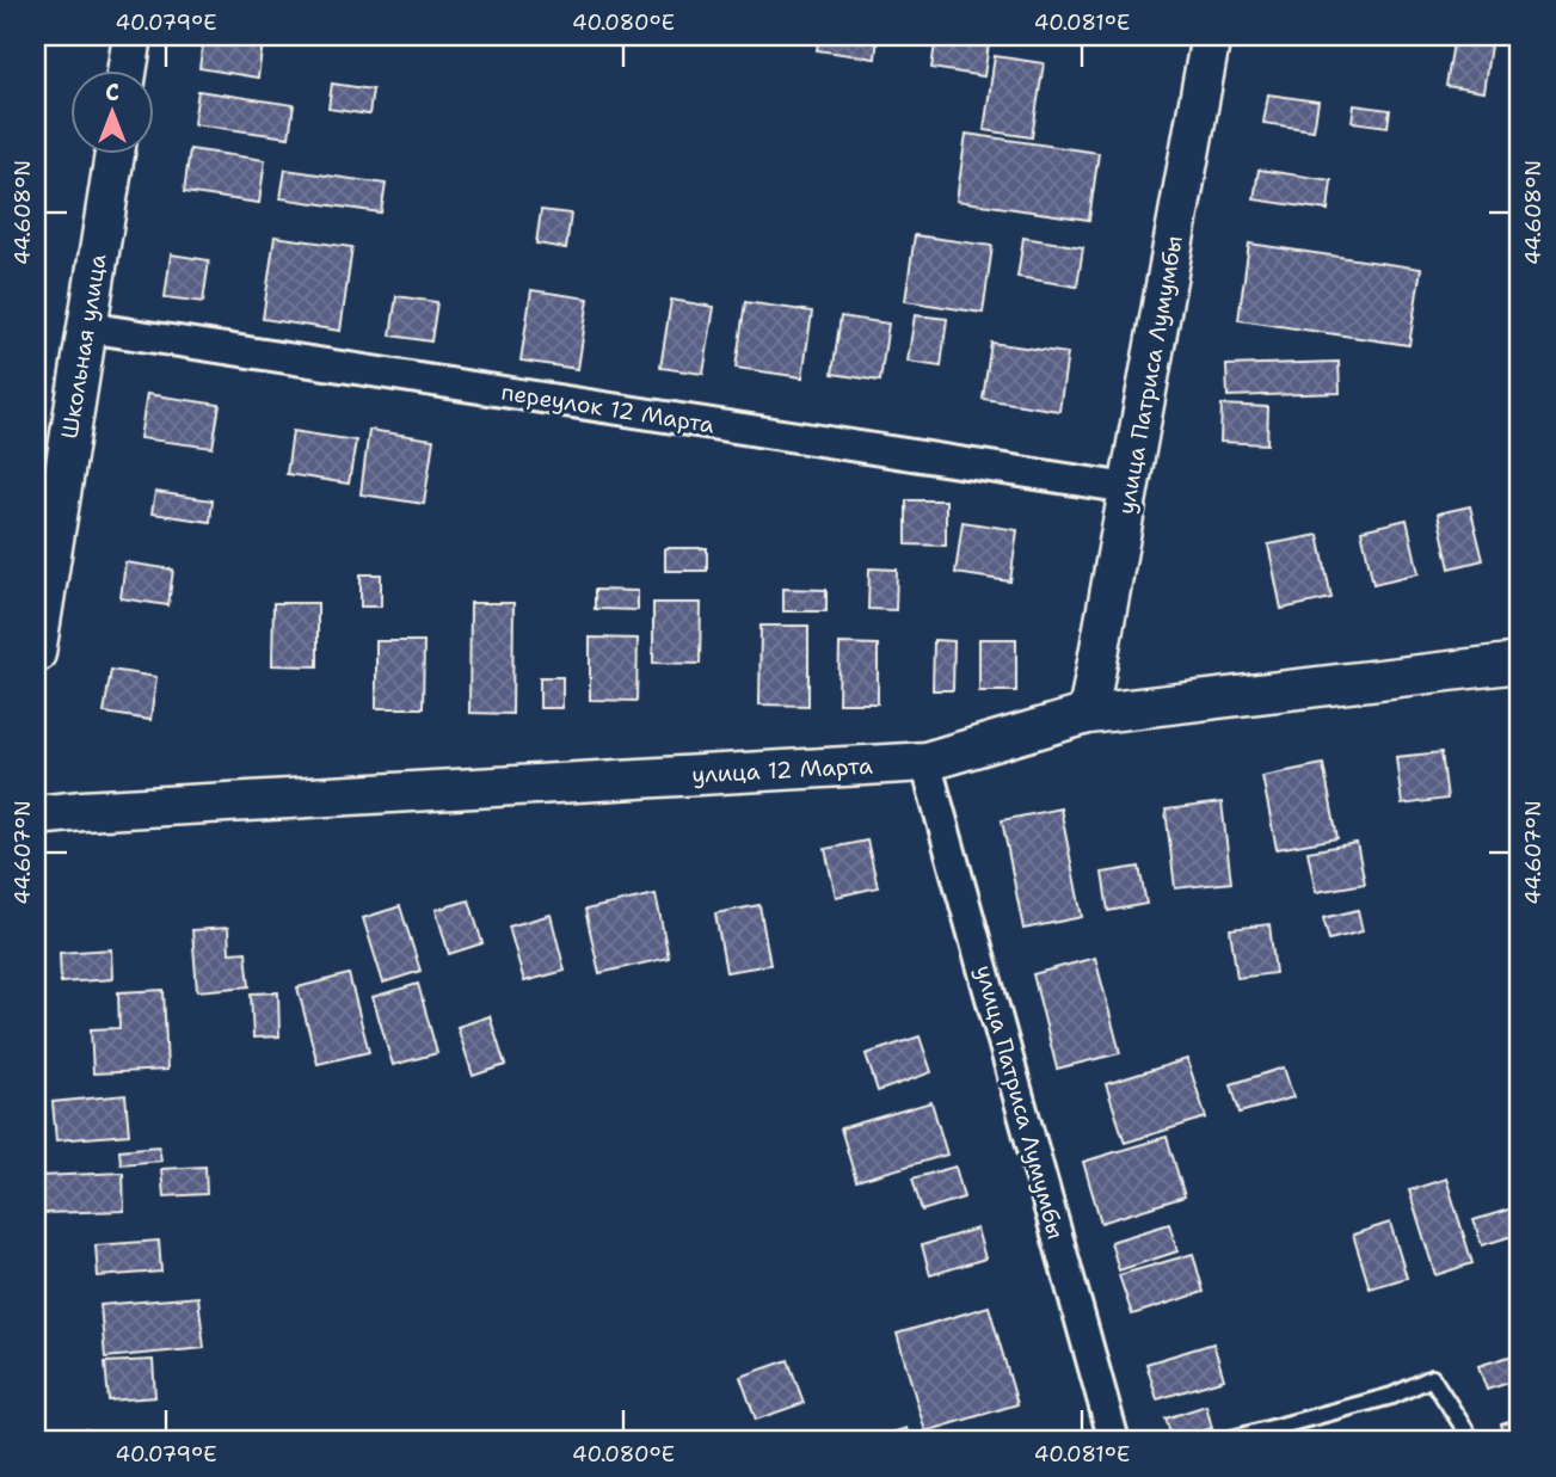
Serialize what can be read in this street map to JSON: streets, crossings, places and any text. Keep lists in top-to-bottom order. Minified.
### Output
{"streets":{"street":["Школьная улица","улица Патриса Лумумбы","переулок 12 Марта","улица 12 Марта"]},"crossings":[["Школьная улица","переулок 12 Марта"],["улица Патриса Лумумбы","переулок 12 Марта"],["улица Патриса Лумумбы","улица 12 Марта"]],"north":"top","coordinates":["40.079°E","40.080°E","40.081°E","44.608°N","44.607°N"]}
